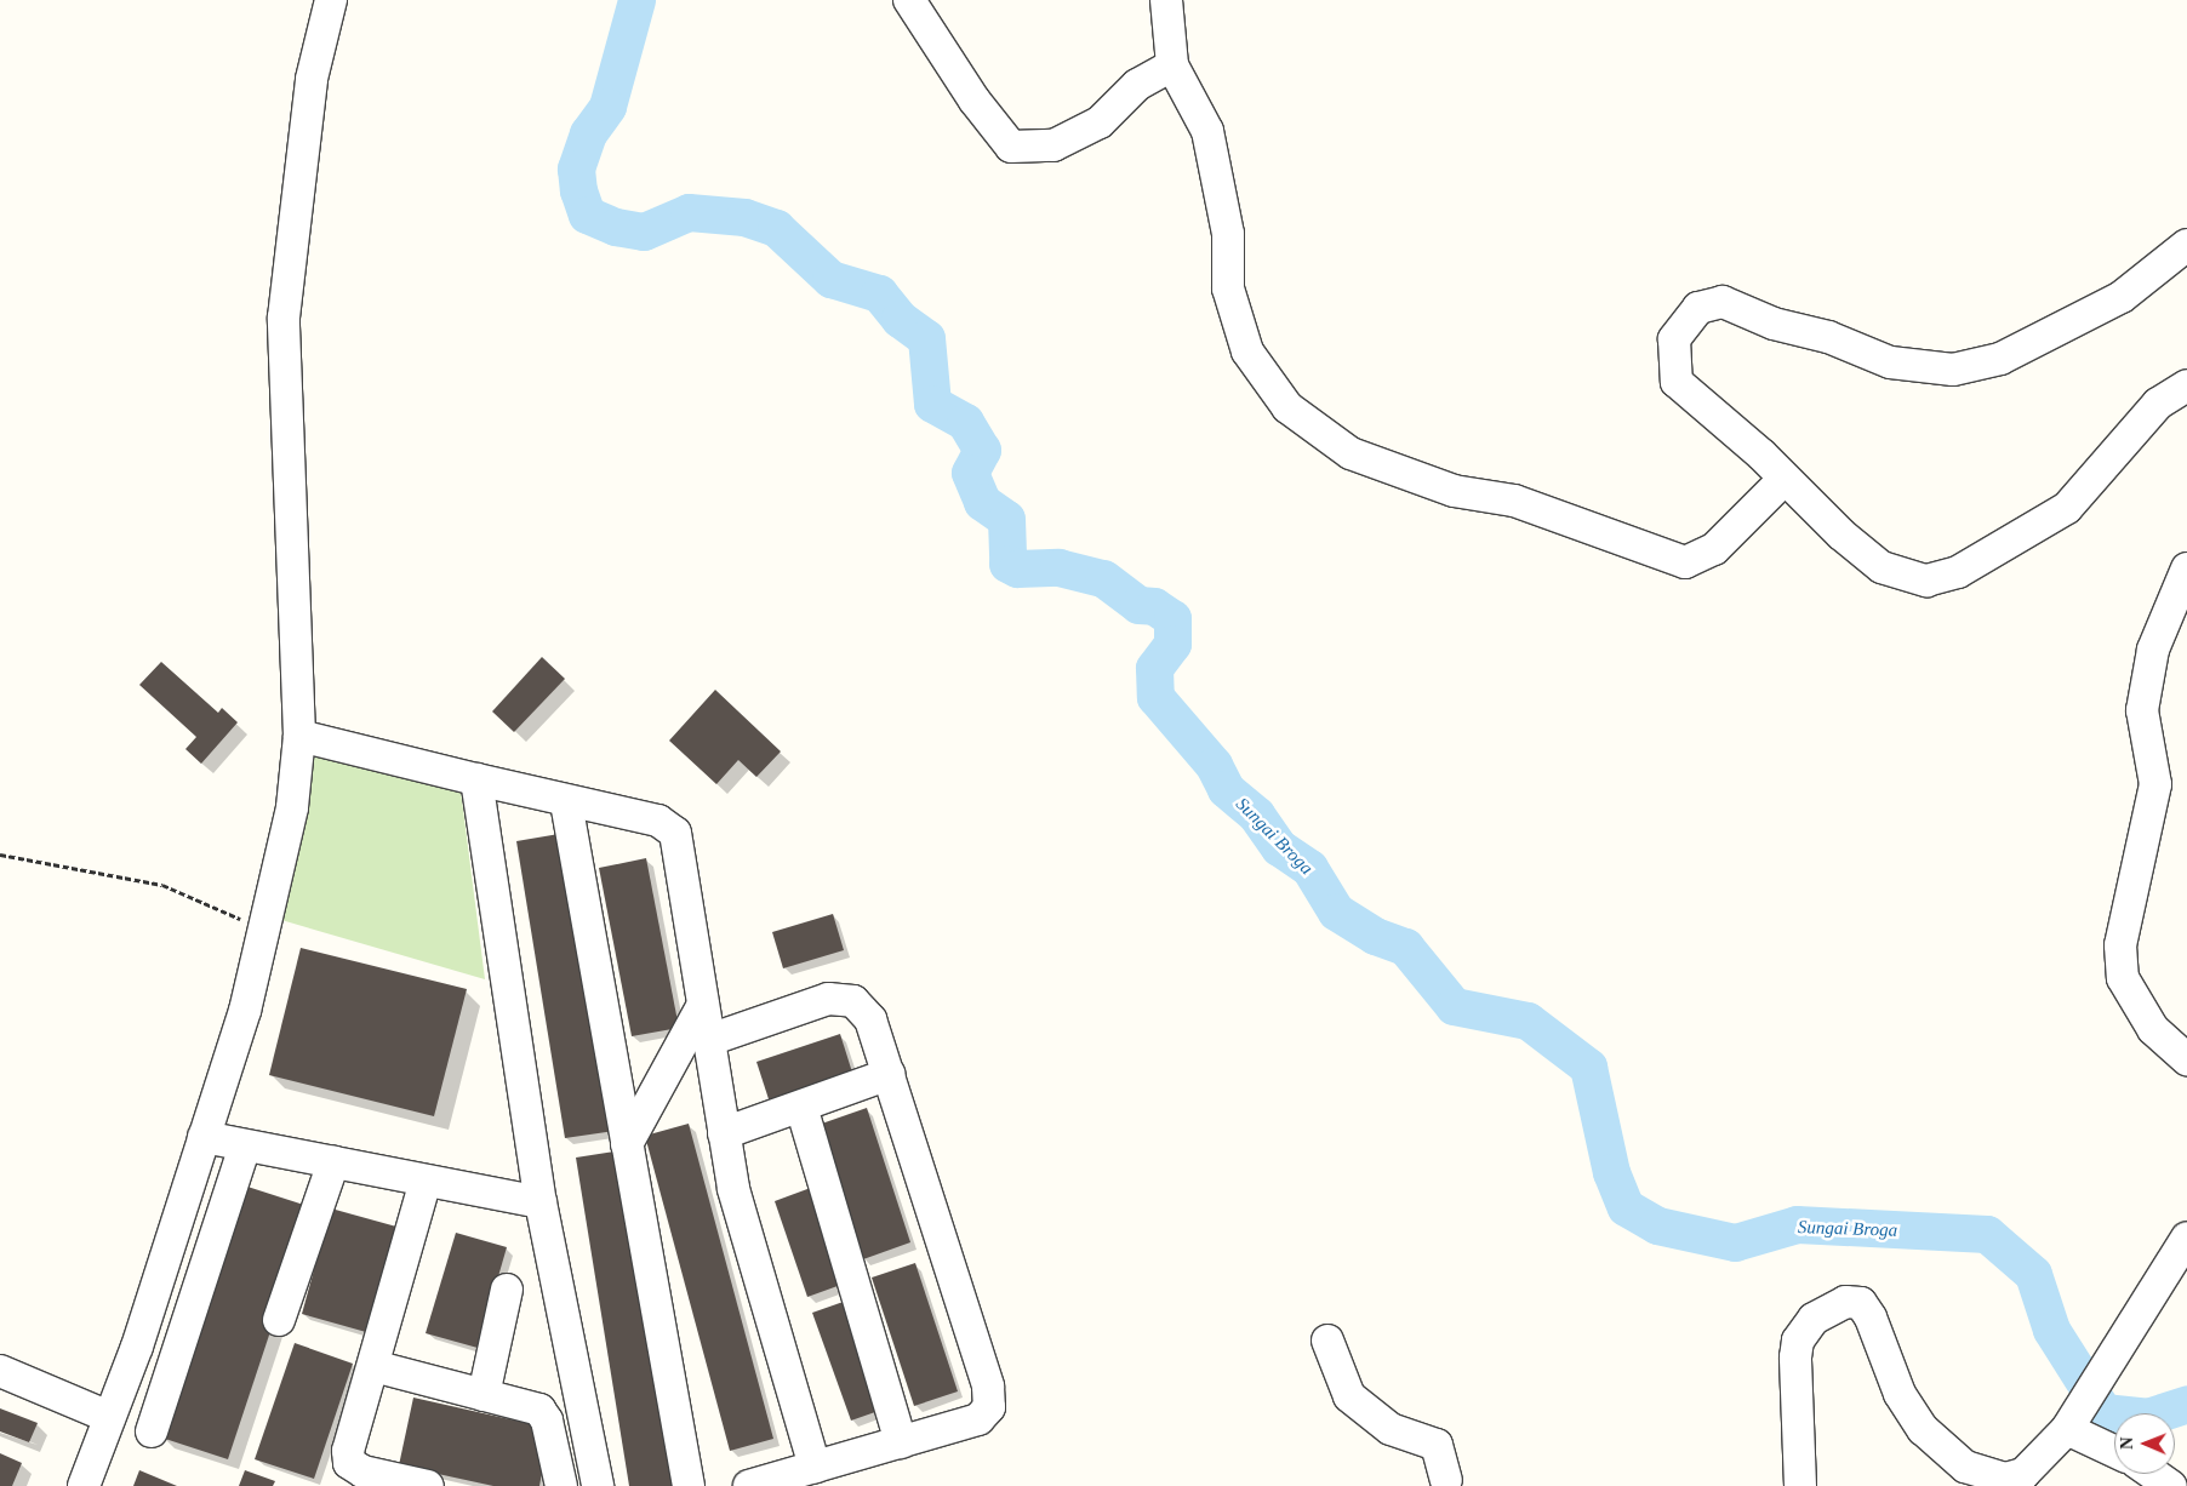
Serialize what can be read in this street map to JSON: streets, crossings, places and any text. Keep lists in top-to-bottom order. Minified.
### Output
{"water":["Sungai Broga"],"north":"left"}
